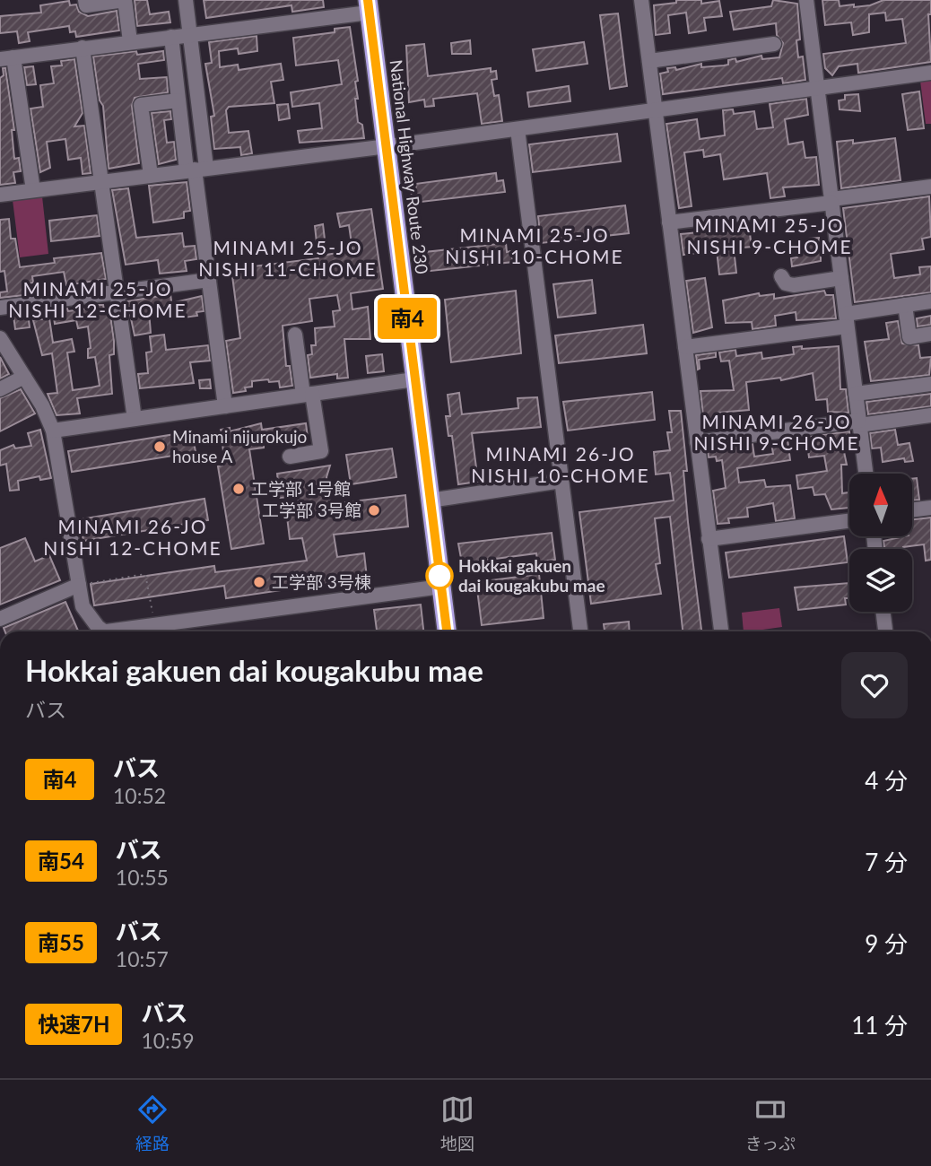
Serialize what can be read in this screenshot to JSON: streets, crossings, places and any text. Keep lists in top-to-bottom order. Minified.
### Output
{"streets":{"highway":["National Highway Route 230"]},"districts":["MINAMI 25-JO NISHI 9-CHOME","MINAMI 25-JO NISHI 10-CHOME","MINAMI 25-JO NISHI 11-CHOME","MINAMI 25-JO NISHI 12-CHOME","MINAMI 26-JO NISHI 9-CHOME","MINAMI 26-JO NISHI 10-CHOME","MINAMI 26-JO NISHI 12-CHOME"],"places":["Minami nijurokujo house A","工学部 1号館","工学部 3号館","Hokkai gakuen dai kougakubu mae","工学部 3号棟"],"lines":["bus line 南4"],"north":"top","page":{"on_map":"南4","heading":["Hokkai gakuen dai kougakubu mae","バス"],"list":[{"mark":"南4","name":"バス","note":"10:52","value":"4 分"},{"mark":"南54","name":"バス","note":"10:55","value":"7 分"},{"mark":"南55","name":"バス","note":"10:57","value":"9 分"},{"mark":"快速7H","name":"バス","note":"10:59","value":"11 分"}],"tabs":["経路","地図","きっぷ"]}}
